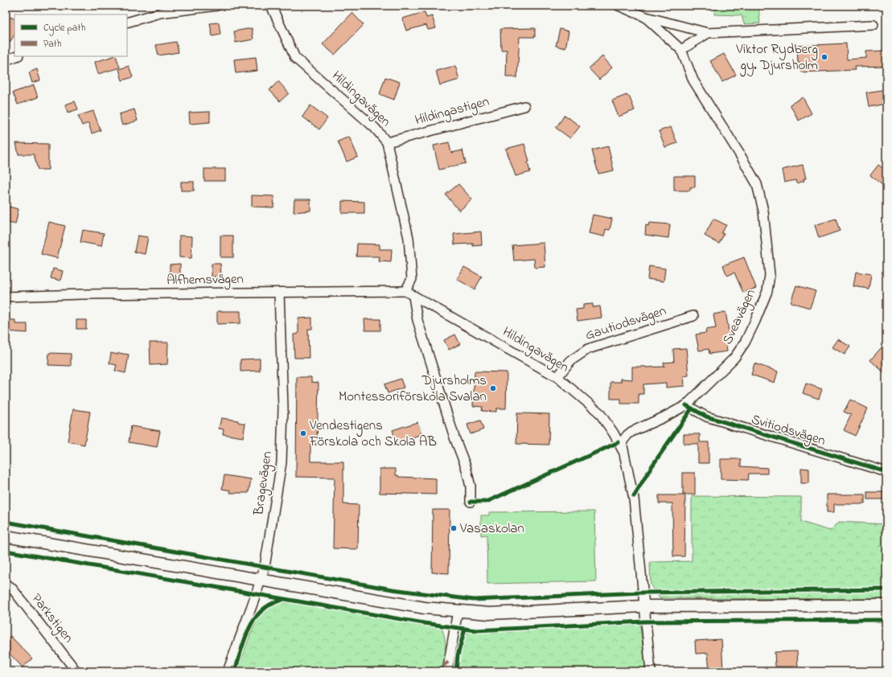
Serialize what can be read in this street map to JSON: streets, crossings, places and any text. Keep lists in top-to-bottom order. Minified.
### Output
{"streets":{"street":["Hildingavägen","Hildingastigen","Alfhemsvägen","Sveavägen","Gautiodsvägen","Svitiodsvägen","Bragevägen","Parkstigen"]},"crossings":[["Hildingavägen","Hildingastigen"],["Hildingavägen","Alfhemsvägen"],["Hildingavägen","Sveavägen"],["Hildingavägen","Gautiodsvägen"],["Alfhemsvägen","Bragevägen"],["Sveavägen","Svitiodsvägen"]],"places":["Viktor Rydberg gy. Djursholm","Djursholms Montessoriförskola Svalan","Vendestigens Förskola och Skola AB","Vasaskolan"],"legend":["Cycle path","Path"]}
